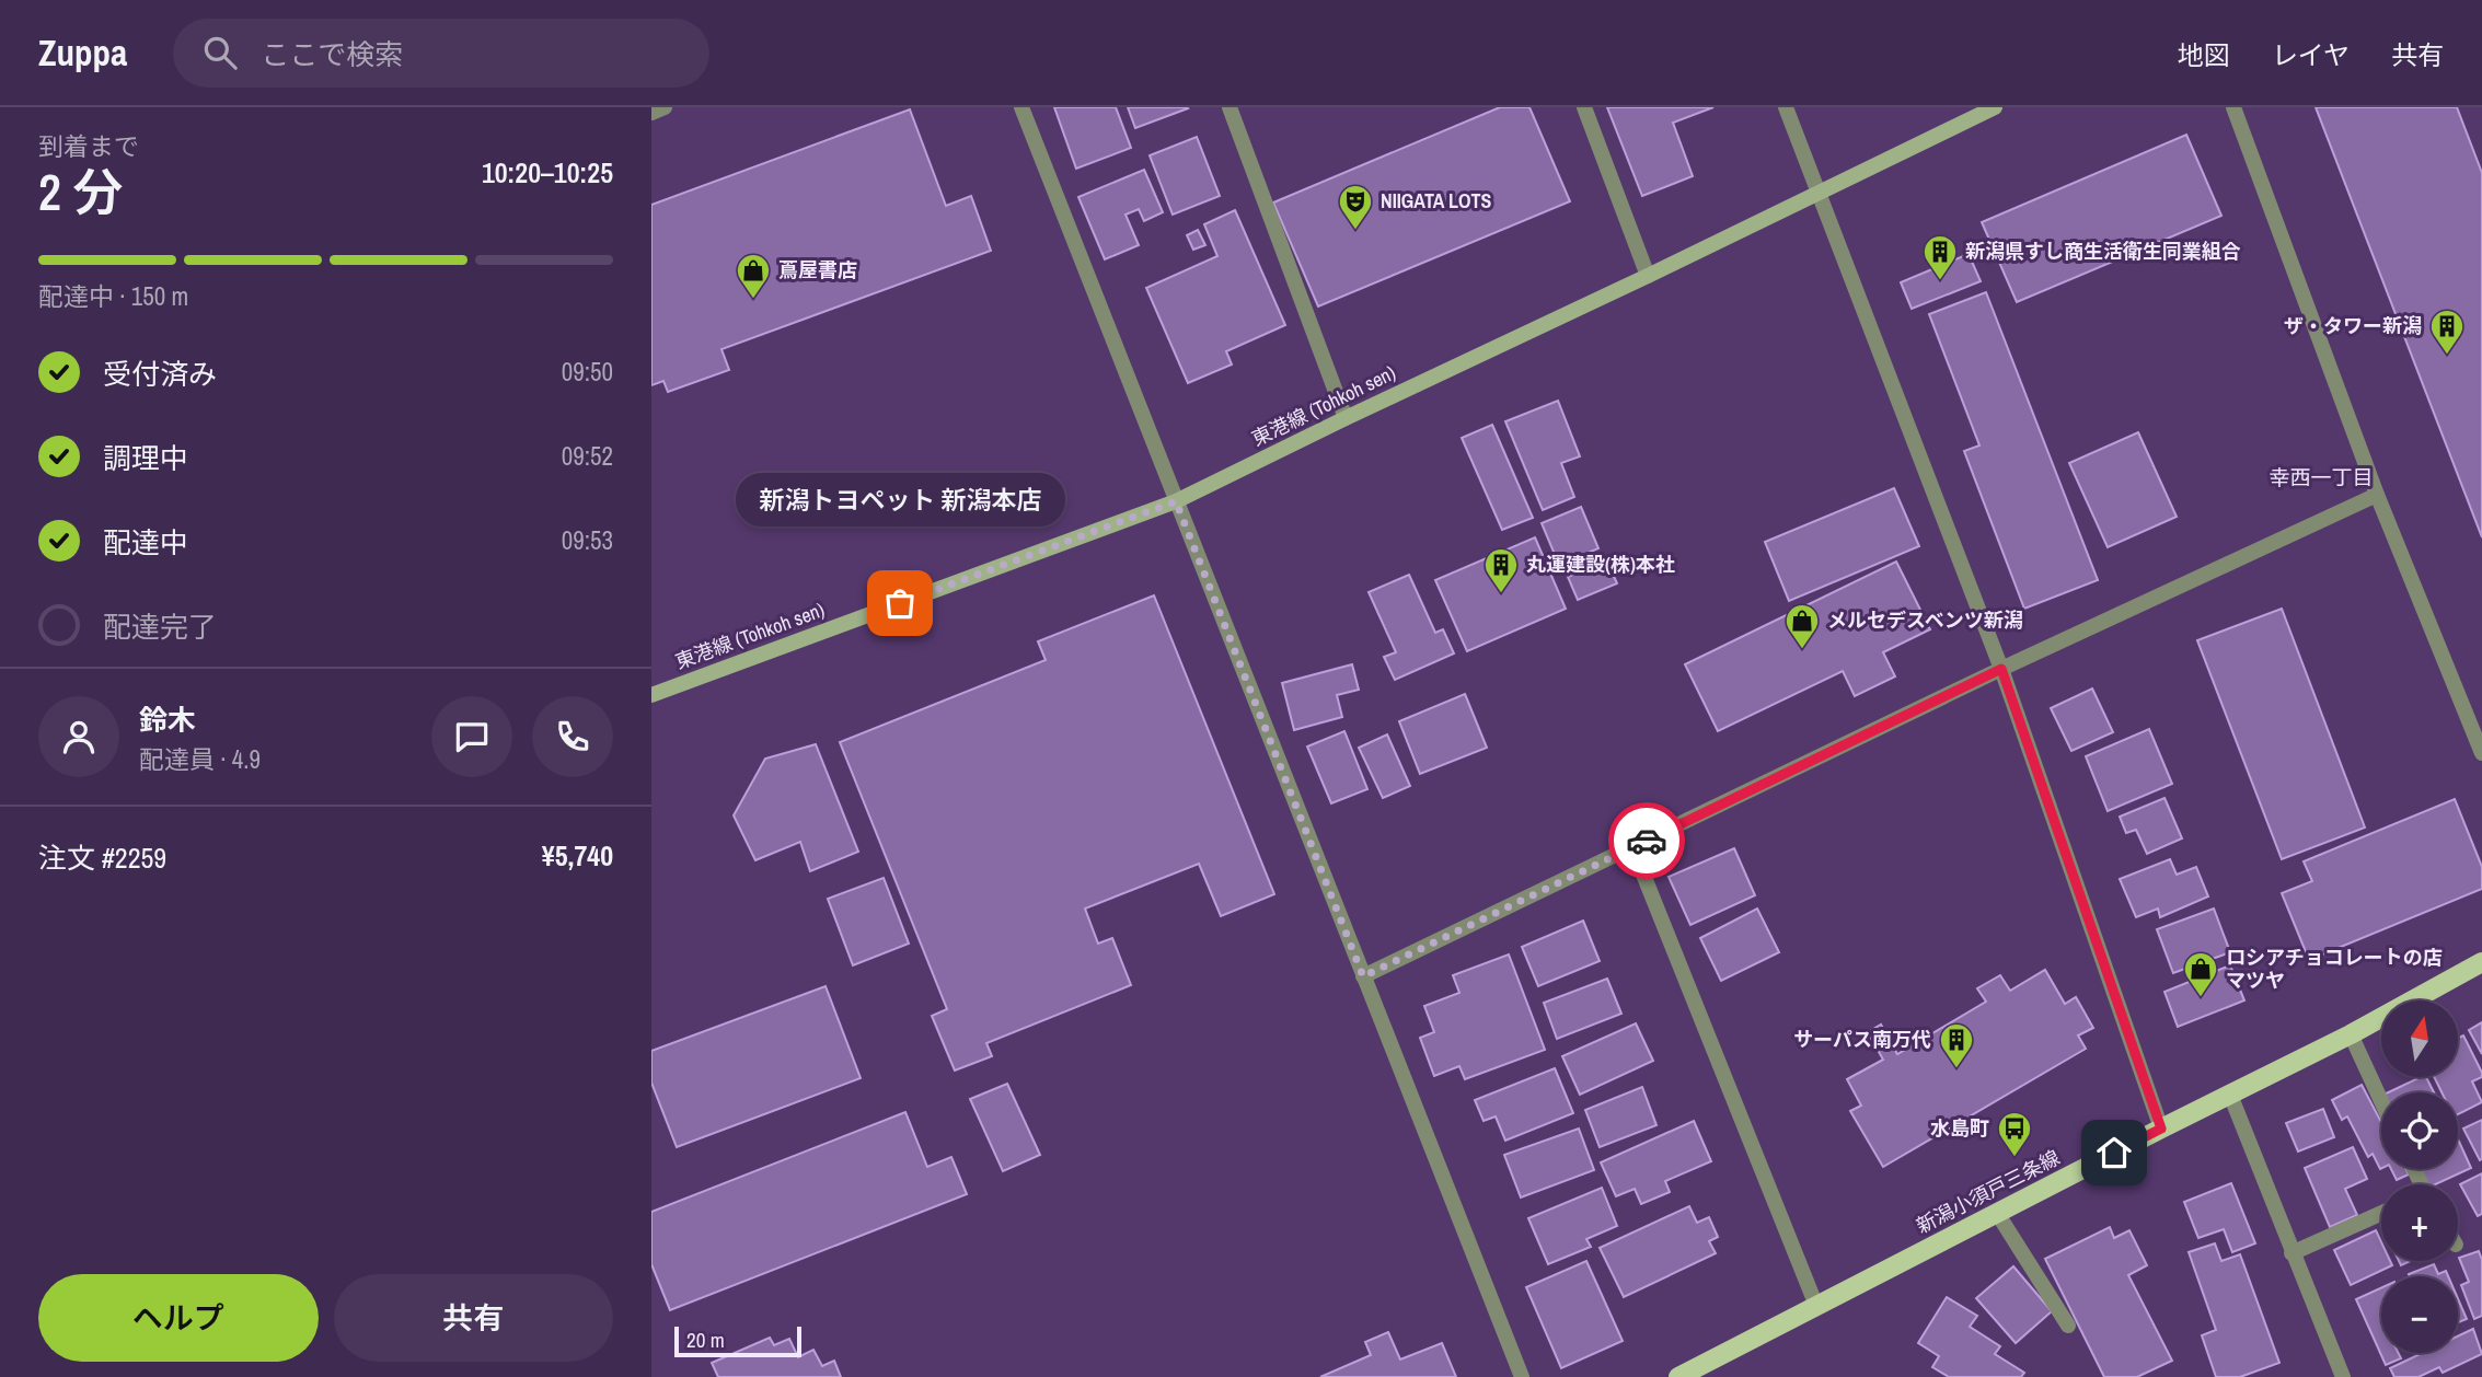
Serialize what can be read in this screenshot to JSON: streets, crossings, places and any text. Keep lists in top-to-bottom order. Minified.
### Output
{"streets":{"main road":["新潟小須戸三条線"],"street":["東港線 (Tohkoh sen)"]},"districts":["幸西一丁目"],"places":{"theatre":["NIIGATA LOTS"],"building":["新潟県すし商生活衛生同業組合","ザ・タワー新潟","丸運建設(株)本社","サーパス南万代"],"shop":["蔦屋書店","メルセデスベンツ新潟","ロシアチョコレートの店 マツヤ"],"other":["新潟トヨペット 新潟本店"],"bus stop":["水島町"]},"scale_bar":"20 m","north":"top","page":{"header":"Zuppa","search":"ここで検索","nav":["地図","レイヤ","共有"],"heading":["2 分","到着まで","10:20–10:25"],"panel":["鈴木","配達員 · 4.9","注文 #2259","¥5,740"],"bar":"配達中 · 150 m","list":[["受付済み","09:50"],["調理中","09:52"],["配達中","09:53"],"配達完了"],"bubble":"新潟トヨペット 新潟本店","map_buttons":["+","−"],"buttons":["ヘルプ","共有"],"scale":"20 m"}}
